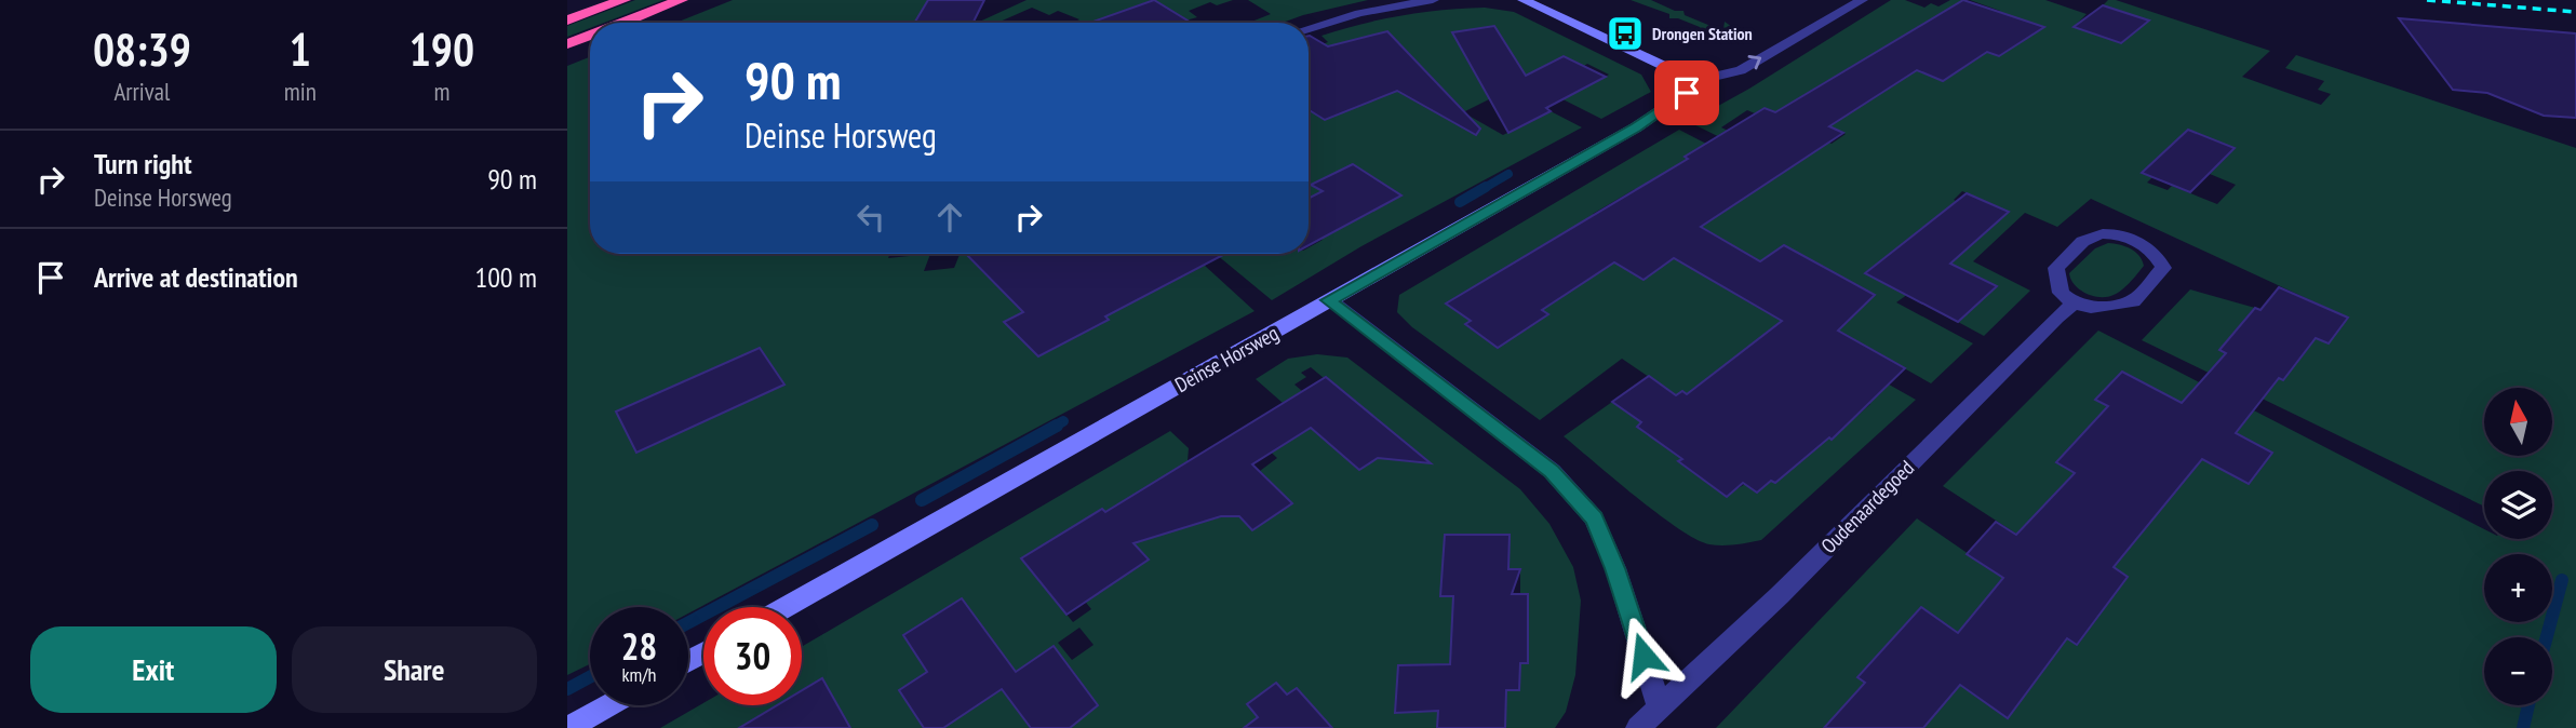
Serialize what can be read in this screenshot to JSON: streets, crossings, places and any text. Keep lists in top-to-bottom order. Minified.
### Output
{"streets":{"street":["Deinse Horsweg","Oudenaardegoed"]},"places":{"bus stop":["Drongen Station"]},"north":"top","page":{"eta":["08:39","Arrival","1","min","190","m"],"turn":["90 m","Deinse Horsweg"],"list":[{"name":"Turn right","note":"Deinse Horsweg","value":"90 m"},{"name":"Arrive at destination","value":"100 m"}],"map_buttons":["+","−"],"speed":"28 km/h","limit":"30","buttons":["Exit","Share"]}}
